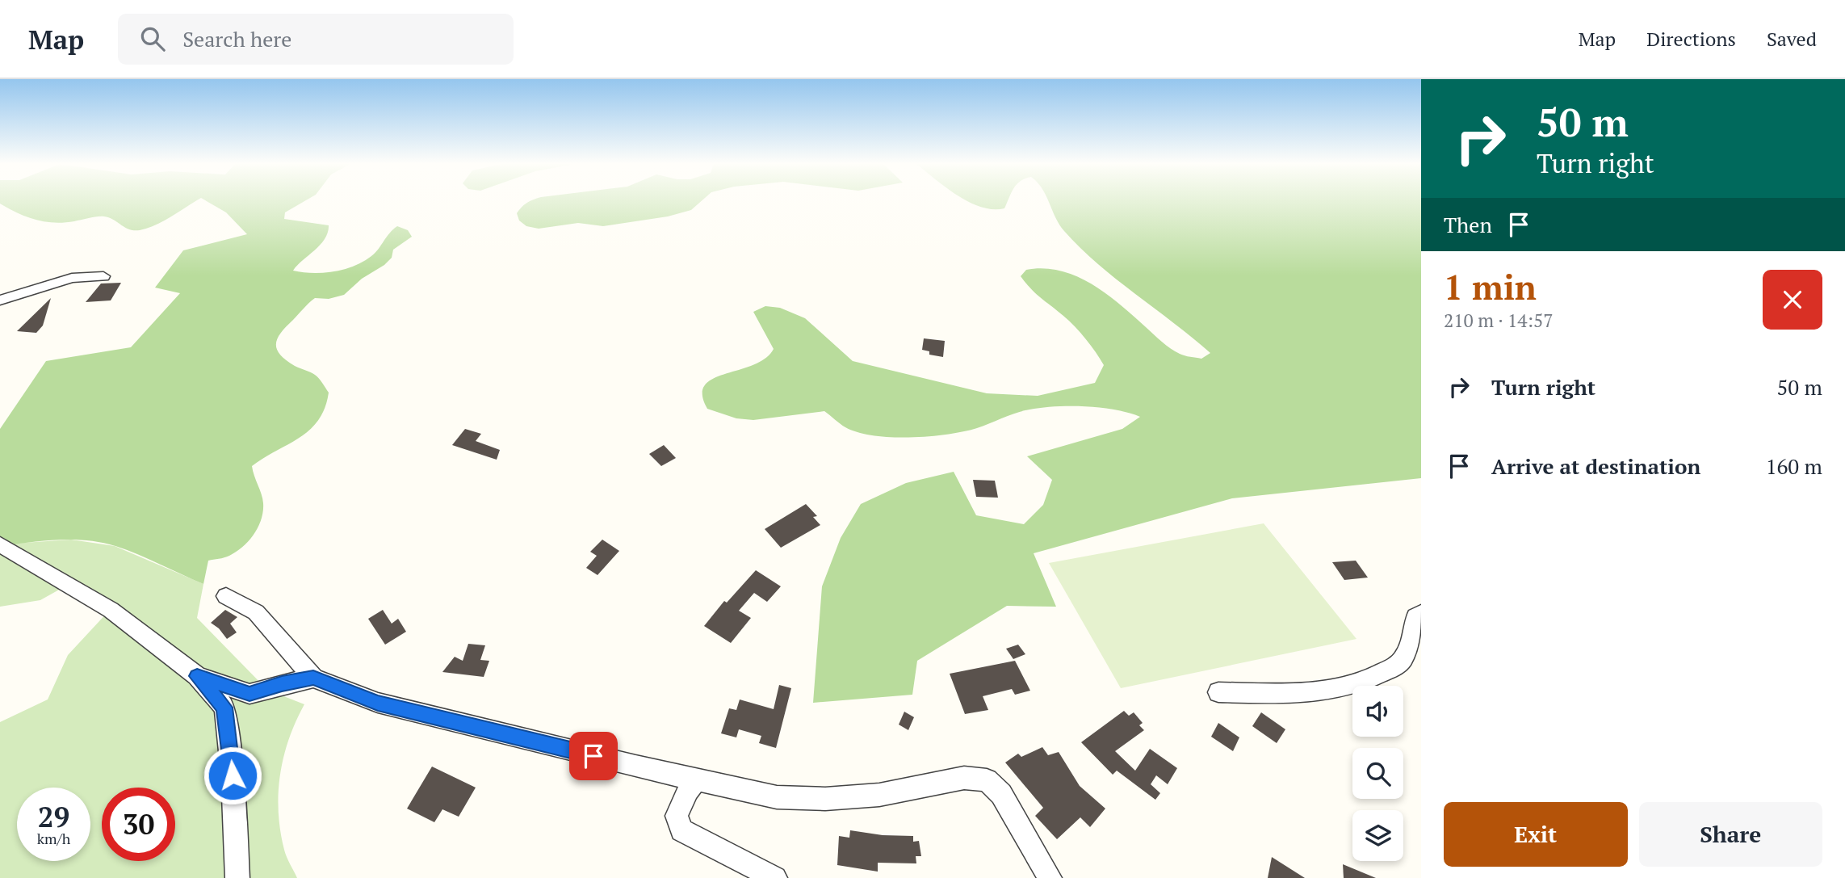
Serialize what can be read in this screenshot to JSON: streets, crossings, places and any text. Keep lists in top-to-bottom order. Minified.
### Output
{"page":{"header":"Map","search":"Search here","nav":["Map","Directions","Saved"],"turn":["50 m","Turn right"],"then":"Then","heading":["1 min","210 m · 14:57"],"list":[{"name":"Turn right","value":"50 m"},{"name":"Arrive at destination","value":"160 m"}],"speed":"29 km/h","limit":"30","buttons":["Exit","Share"]}}
